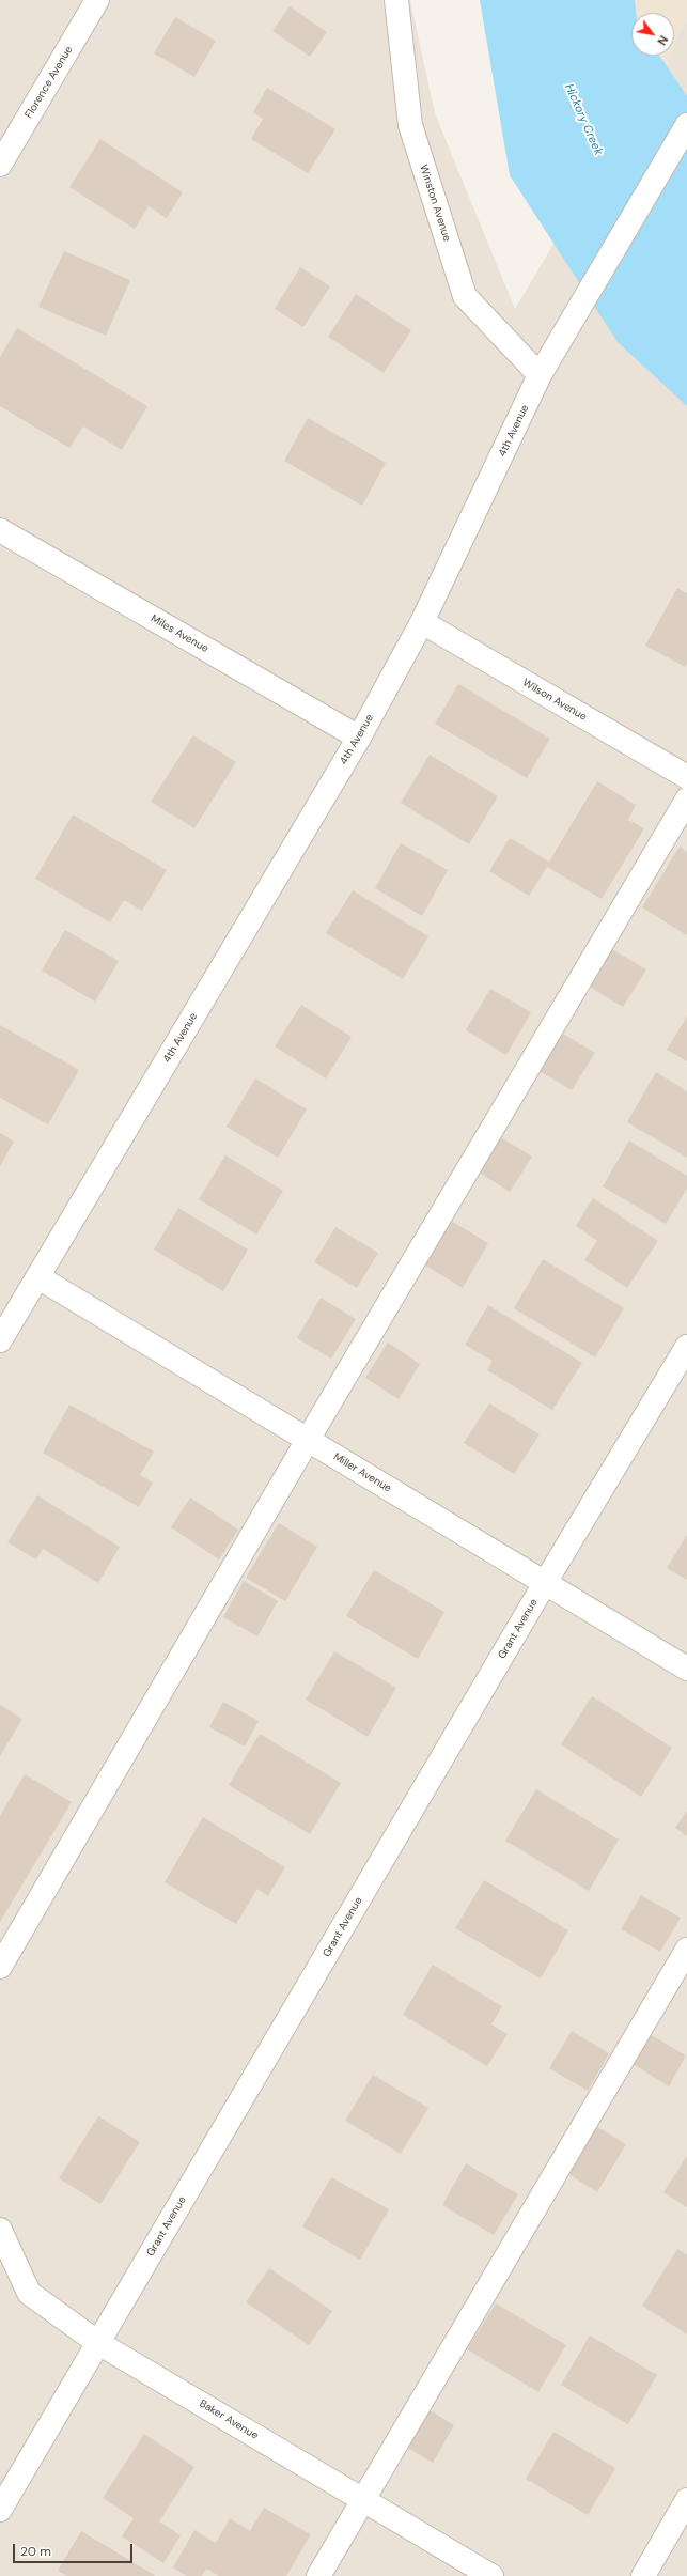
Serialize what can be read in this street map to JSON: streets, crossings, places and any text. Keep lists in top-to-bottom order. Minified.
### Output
{"streets":{"street":["Florence Avenue","Winston Avenue","4th Avenue","Miles Avenue","Wilson Avenue","Miller Avenue","Grant Avenue","Baker Avenue"]},"crossings":[["Winston Avenue","4th Avenue"],["4th Avenue","Miles Avenue"],["4th Avenue","Wilson Avenue"],["4th Avenue","Miller Avenue"],["Miller Avenue","Grant Avenue"],["Grant Avenue","Baker Avenue"]],"water":["Hickory Creek"],"scale_bar":"20 m","north":"bottom right"}
